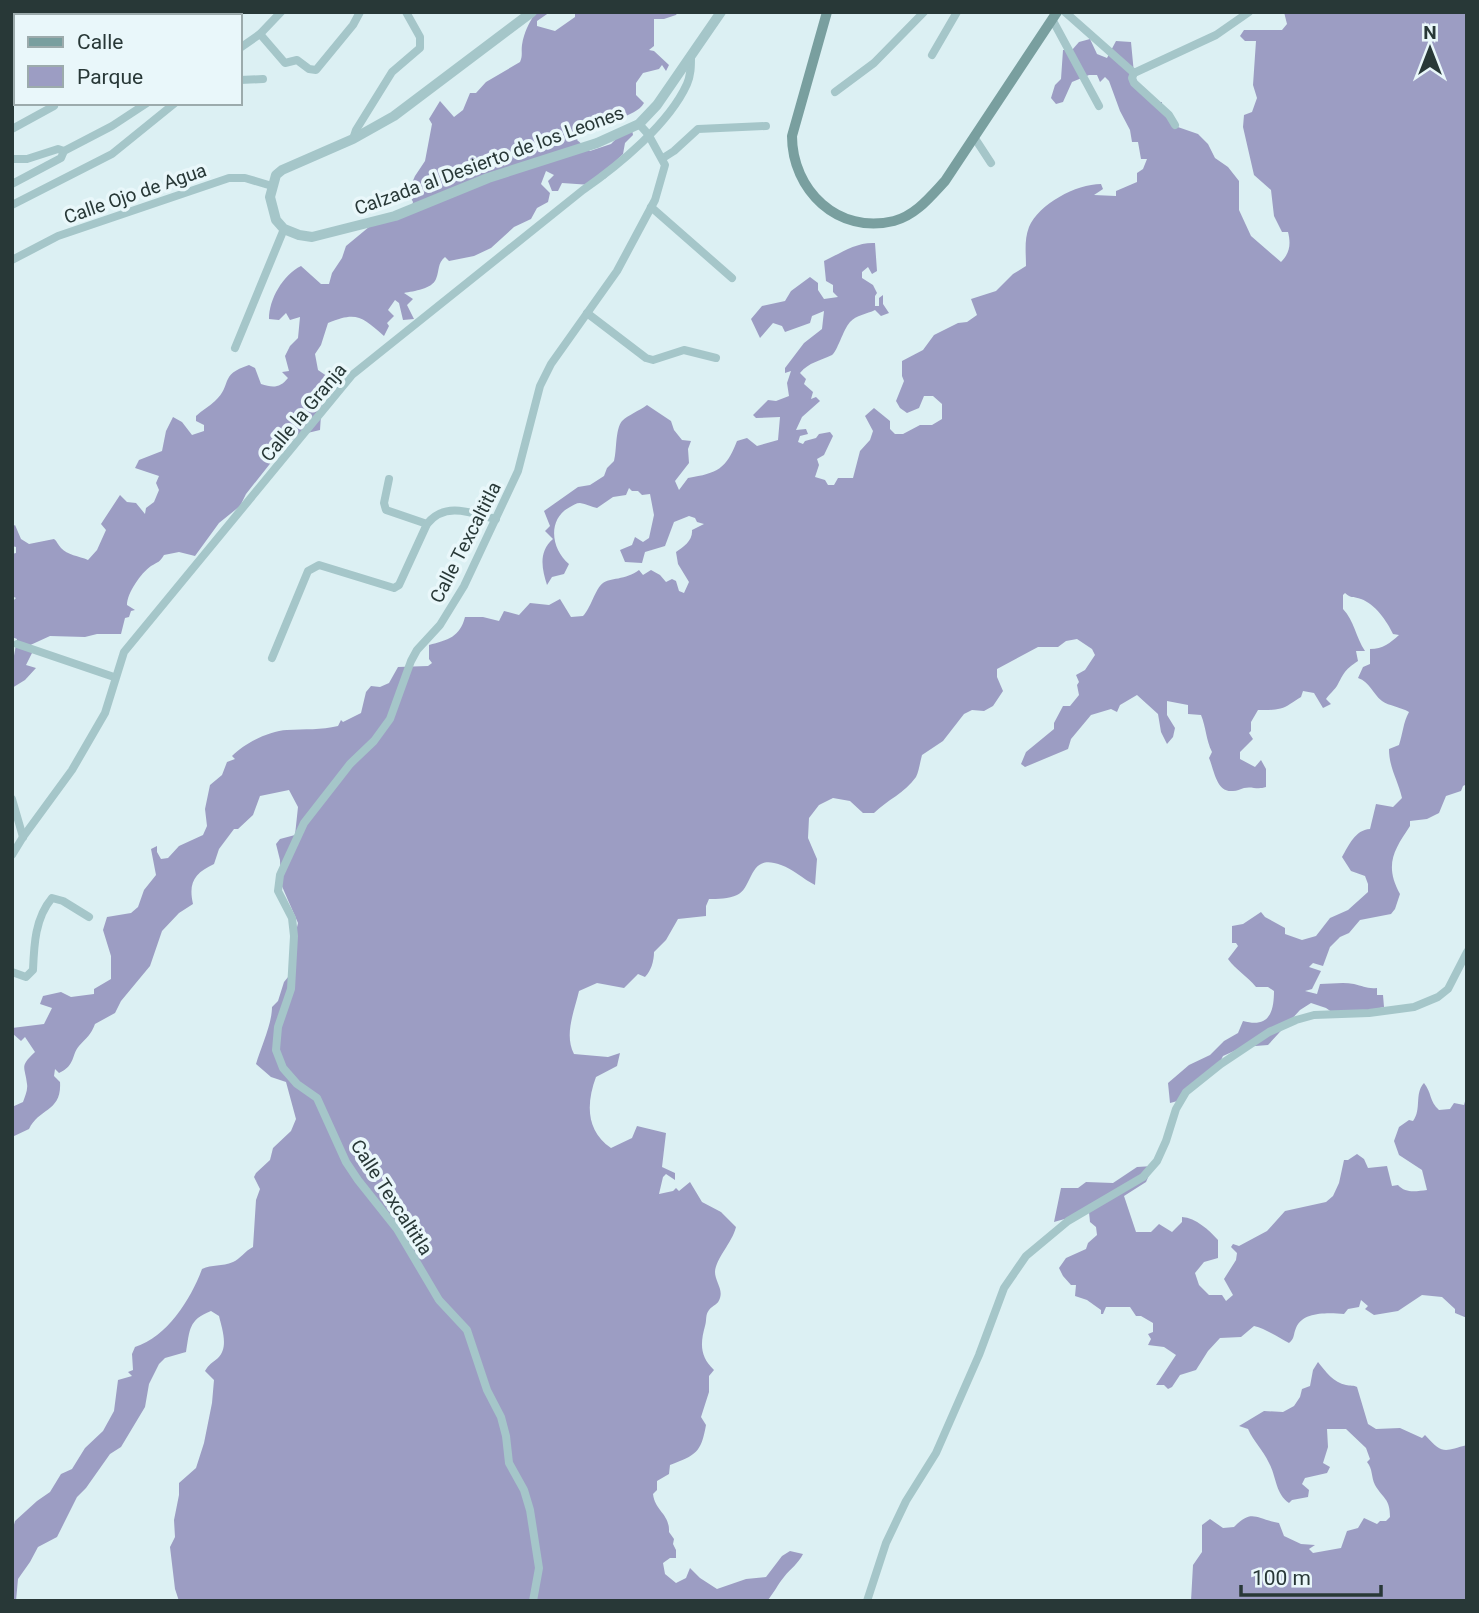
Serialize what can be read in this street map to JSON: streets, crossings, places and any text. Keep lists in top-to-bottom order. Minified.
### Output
{"streets":{"street":["Calzada al Desierto de los Leones","Calle Ojo de Agua","Calle la Granja","Calle Texcaltitla"]},"crossings":[["Calzada al Desierto de los Leones","Calle la Granja"]],"legend":["Calle","Parque"],"scale_bar":"100 m","north":"top"}
